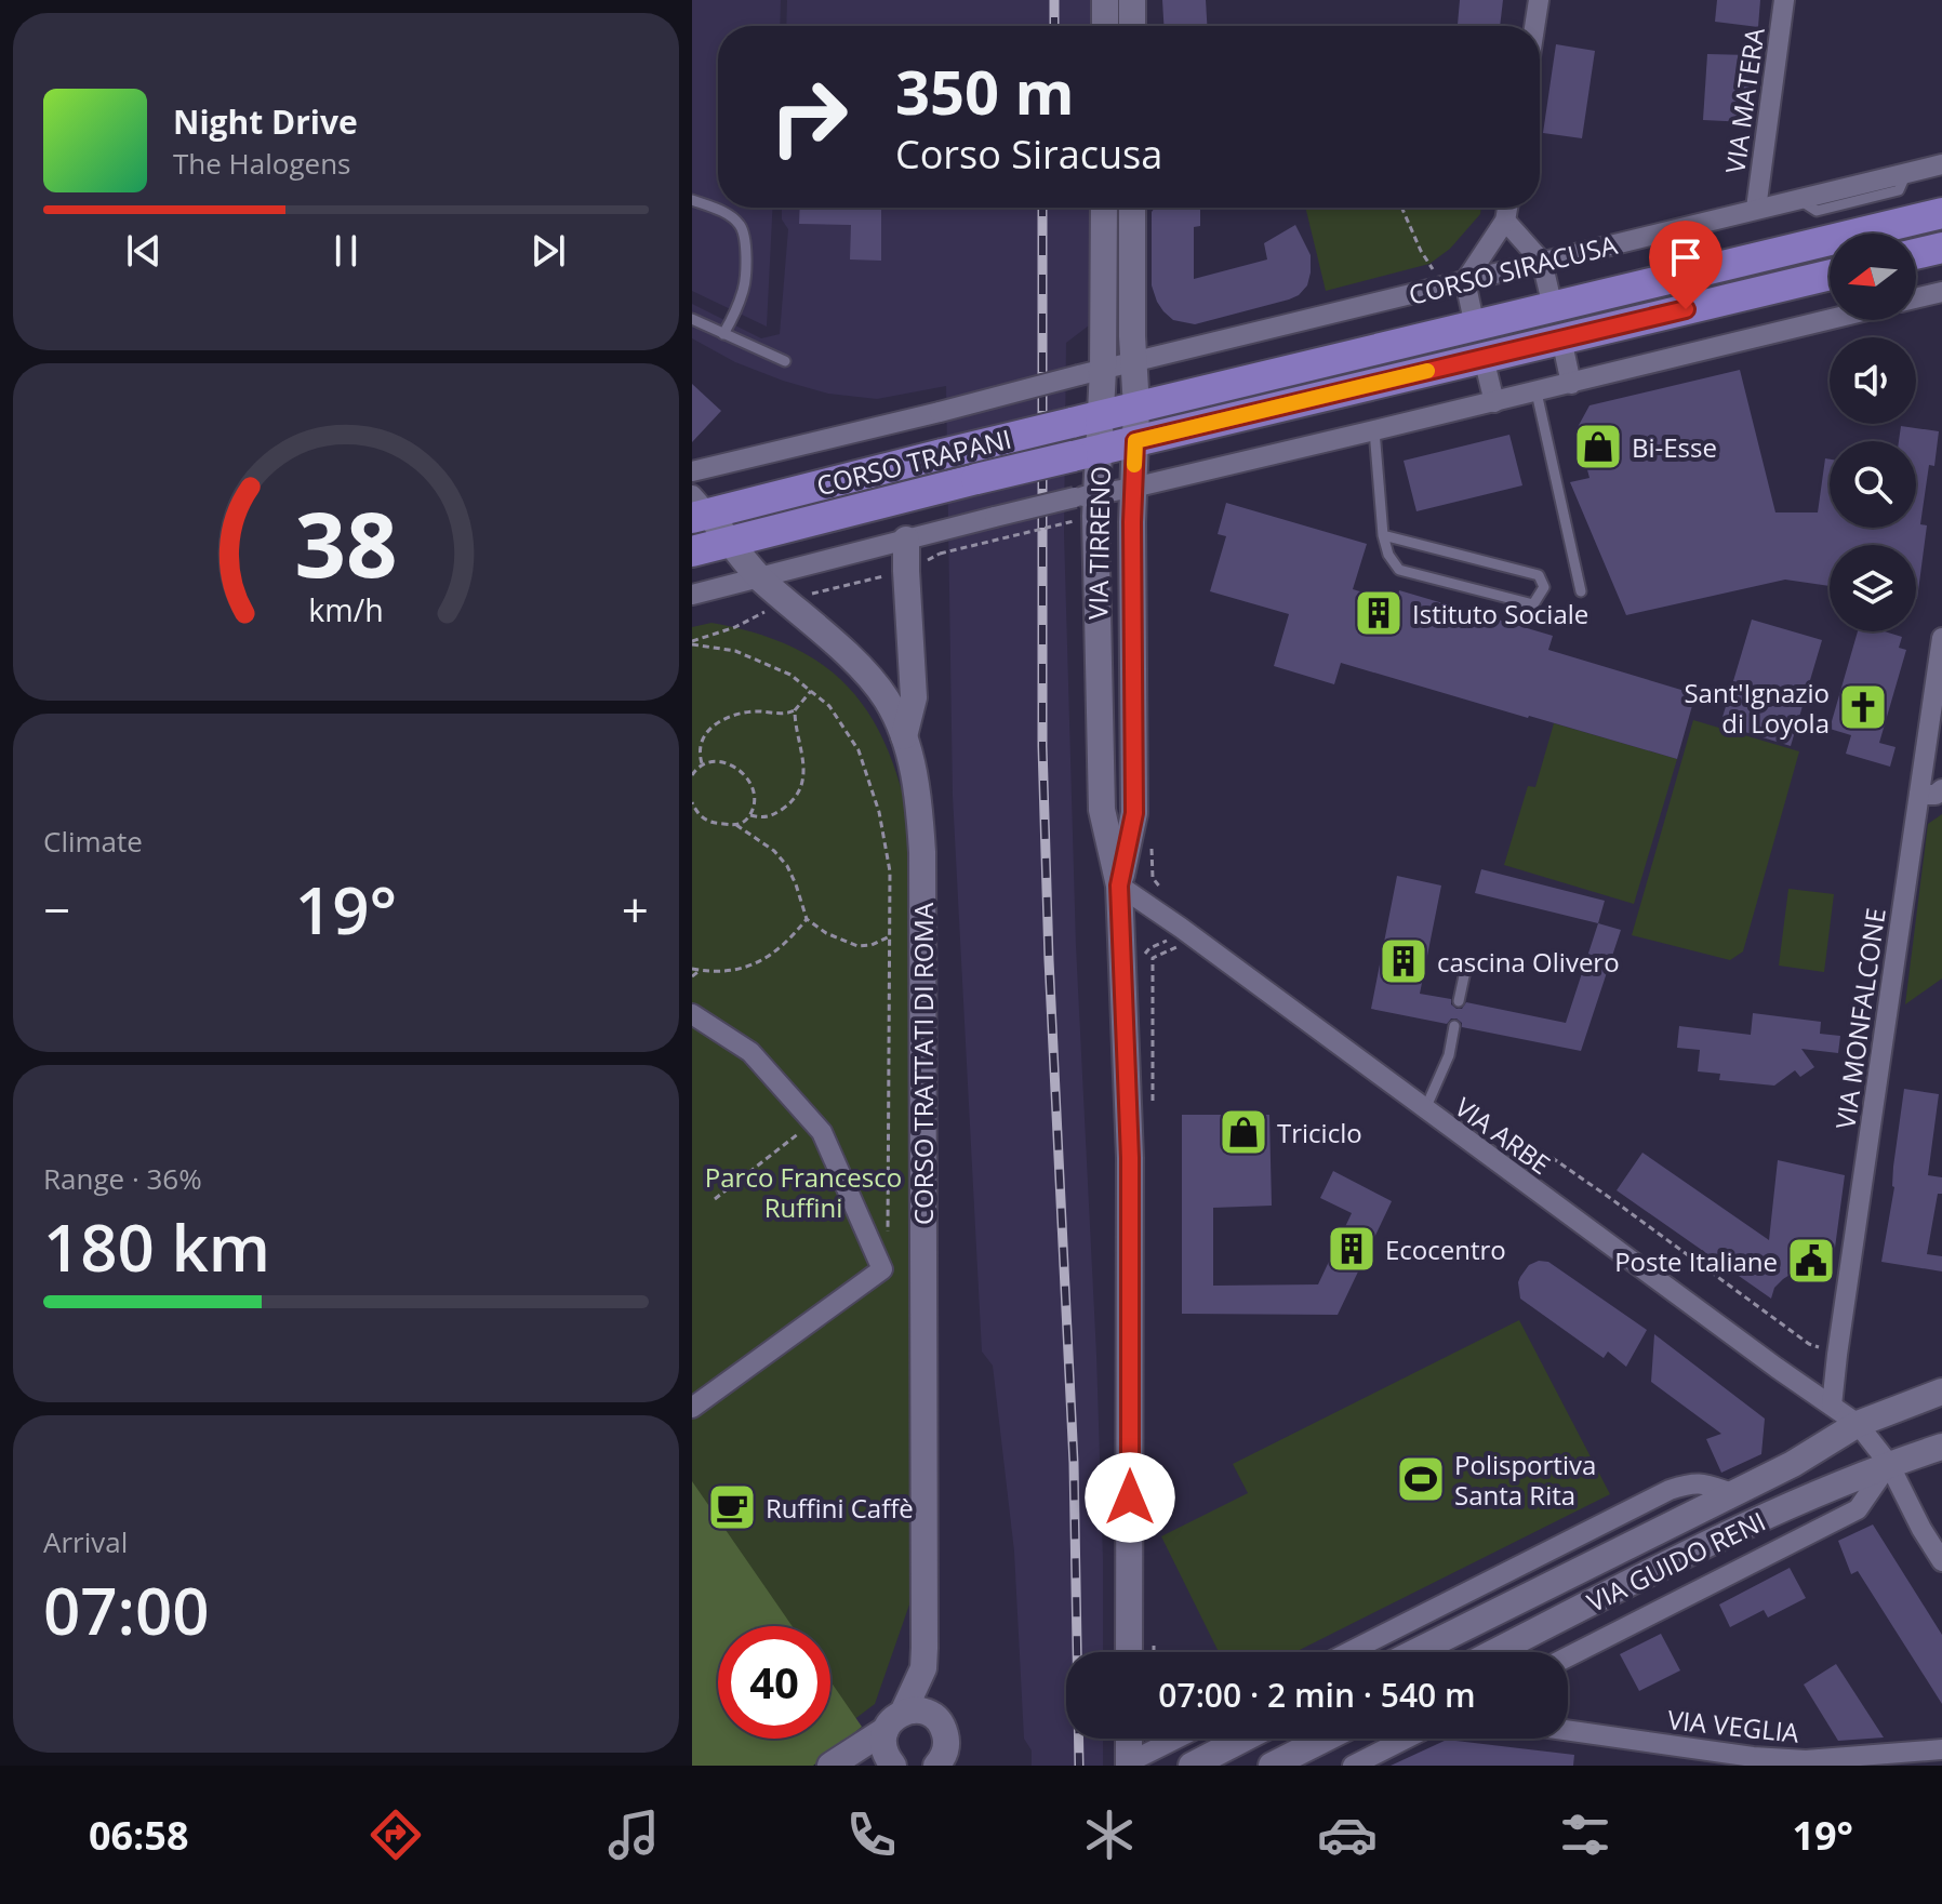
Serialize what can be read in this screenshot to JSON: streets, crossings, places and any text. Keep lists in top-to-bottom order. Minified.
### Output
{"streets":{"main road":["CORSO SIRACUSA","CORSO TRAPANI"],"street":["VIA MATERA","VIA TIRRENO","VIA MONFALCONE","CORSO TRATTATI DI ROMA","VIA ARBE","VIA GUIDO RENI","VIA VEGLIA"]},"crossings":[["VIA MATERA","CORSO SIRACUSA"],["CORSO SIRACUSA","CORSO TRAPANI"],["CORSO SIRACUSA","VIA TIRRENO"],["CORSO TRAPANI","VIA TIRRENO"],["CORSO TRAPANI","CORSO TRATTATI DI ROMA"],["VIA TIRRENO","VIA ARBE"],["VIA MONFALCONE","VIA ARBE"],["VIA ARBE","VIA GUIDO RENI"]],"parks":["Parco Francesco Ruffini"],"places":{"shop":["Bi-Esse","Triciclo"],"building":["Istituto Sociale","cascina Olivero","Ecocentro"],"church":["Sant'Ignazio di Loyola"],"public building":["Poste Italiane"],"sports":["Polisportiva Santa Rita"],"cafe":["Ruffini Caffè"]},"north":"left","page":{"turn":["350 m","Corso Siracusa"],"song":["Night Drive","The Halogens"],"tile":["Climate",["Range · 36%","180 km"],["Arrival","07:00"]],"heat":["−","19°","+"],"limit":"40","trip":"07:00 · 2 min · 540 m","tabs":["06:58","19°"],"gauge":["38","km/h"]}}
